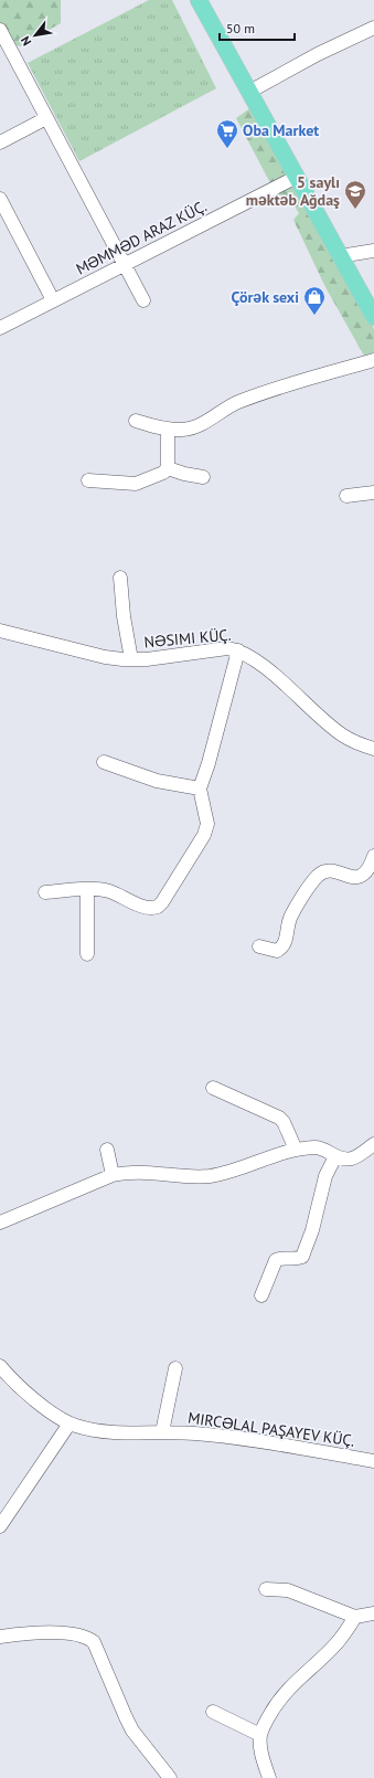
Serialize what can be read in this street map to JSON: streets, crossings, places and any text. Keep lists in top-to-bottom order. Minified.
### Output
{"streets":{"street":["MƏMMƏD ARAZ KÜÇ.","NƏSIMI KÜÇ.","MIRCƏLAL PAŞAYEV KÜÇ."]},"places":{"supermarket":["Oba Market"],"school or university":["5 saylı məktəb Ağdaş"],"shop":["Çörək sexi"]},"scale_bar":"50 m","north":"bottom left"}
